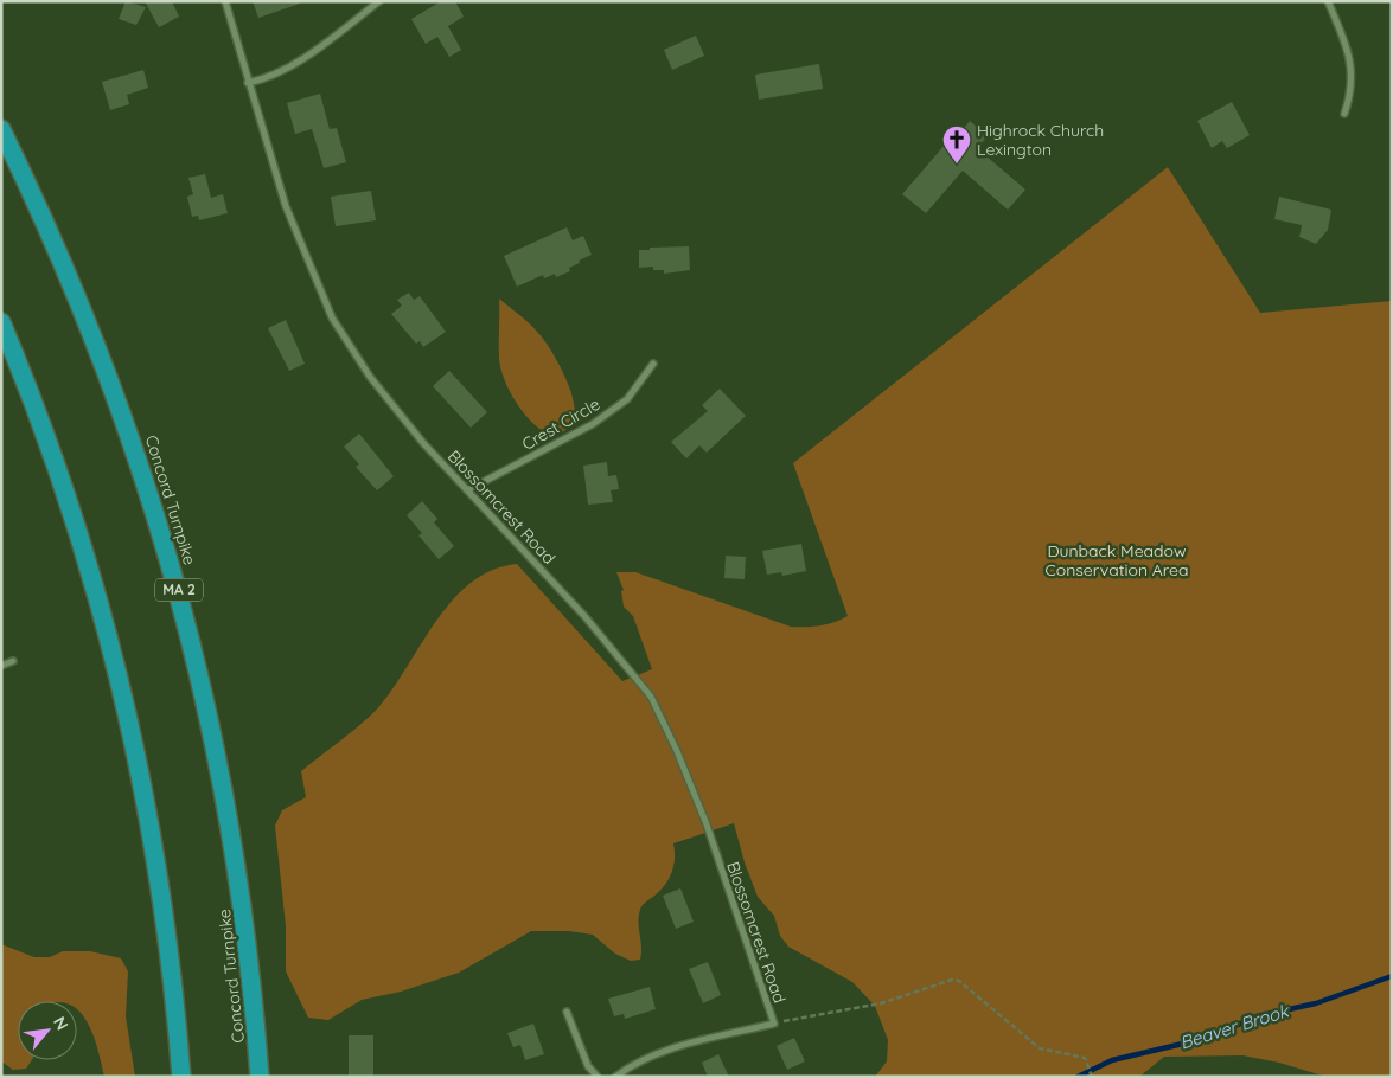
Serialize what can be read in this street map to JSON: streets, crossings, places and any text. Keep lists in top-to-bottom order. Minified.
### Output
{"streets":{"highway":["Concord Turnpike","MA 2"],"street":["Crest Circle","Blossomcrest Road"]},"crossings":[["Crest Circle","Blossomcrest Road"]],"water":["Beaver Brook"],"parks":["Dunback Meadow Conservation Area"],"places":{"church":["Highrock Church Lexington"]},"north":"top right"}
